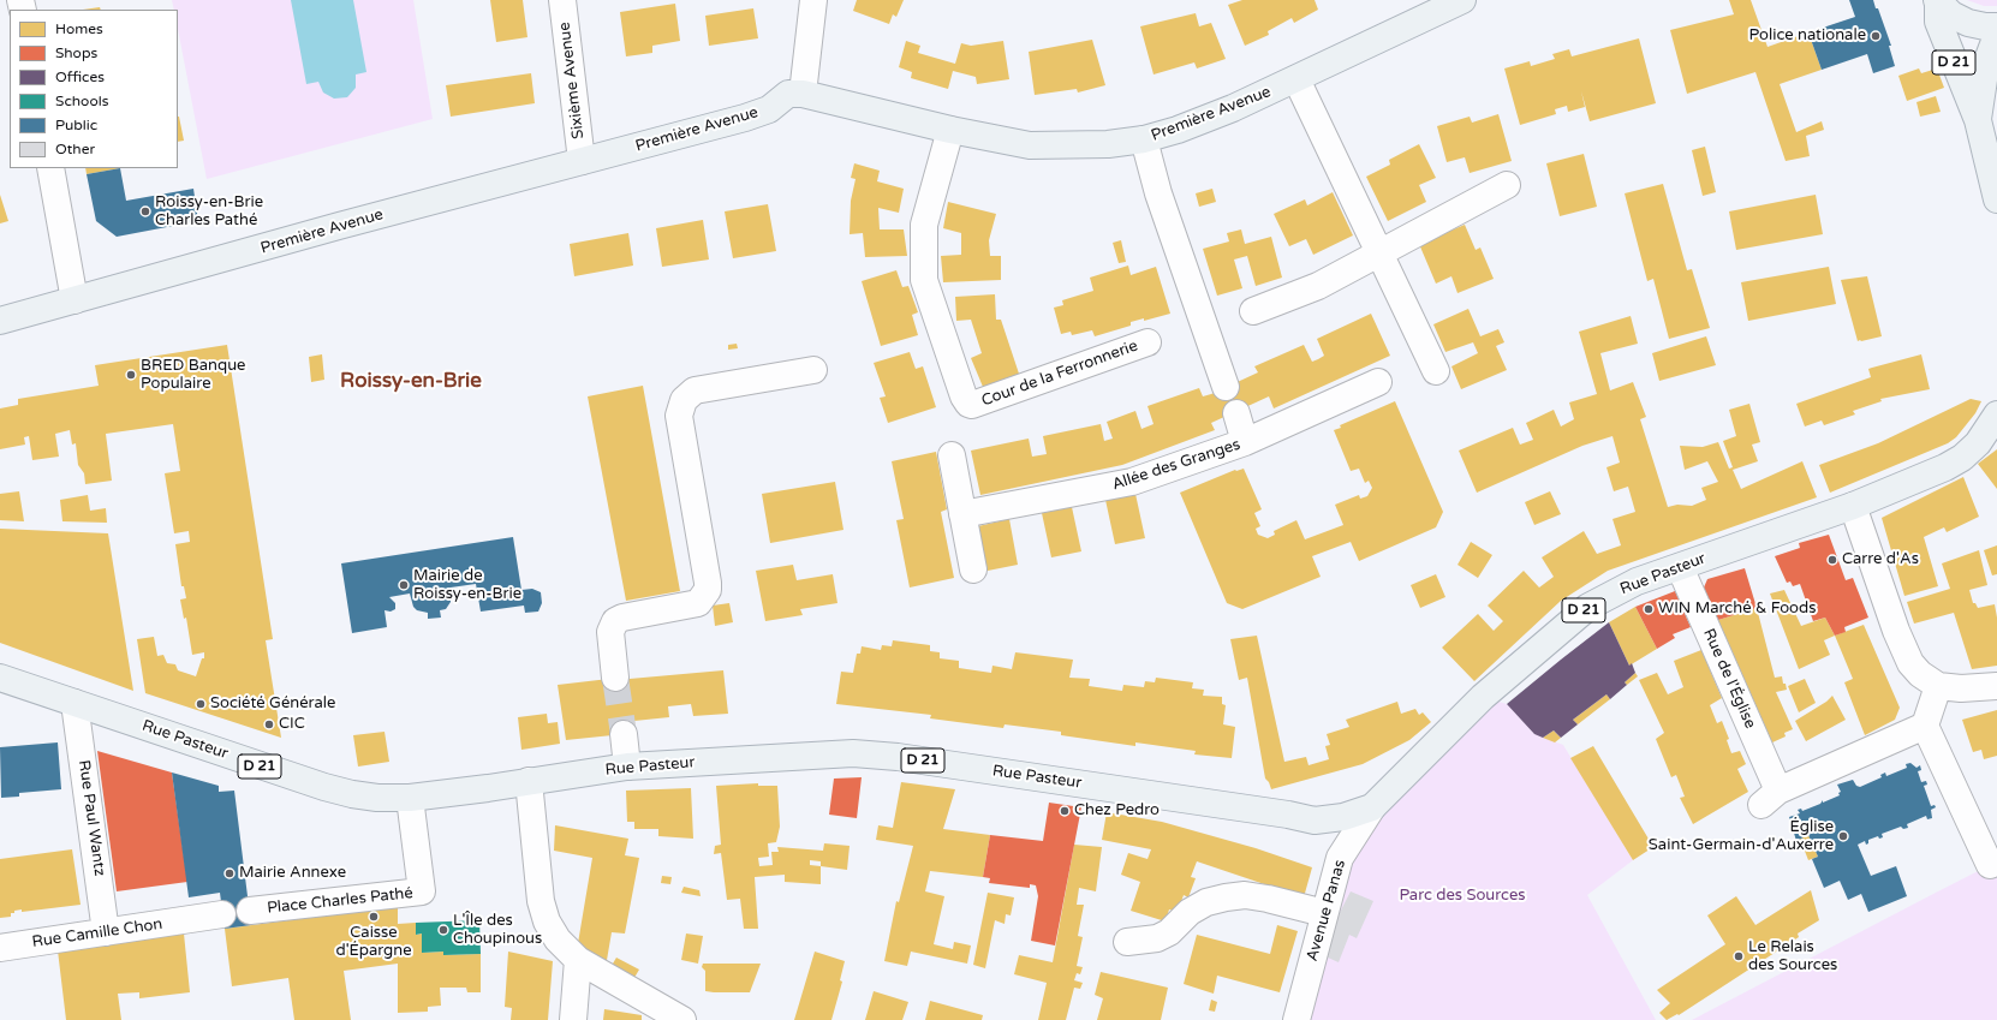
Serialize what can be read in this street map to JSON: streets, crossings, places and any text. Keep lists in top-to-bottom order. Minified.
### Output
{"streets":{"main road":["D 21","Première Avenue","Rue Pasteur"],"street":["Sixième Avenue","Cour de la Ferronnerie","Allée des Granges","Rue de l'Église","Rue Paul Wantz","Place Charles Pathé","Avenue Panas","Rue Camille Chon"]},"crossings":[["Sixième Avenue","Première Avenue"],["Première Avenue","Cour de la Ferronnerie"],["Rue Pasteur","Rue de l'Église"],["Rue Pasteur","Rue Paul Wantz"],["Rue Pasteur","Place Charles Pathé"],["Rue Pasteur","Avenue Panas"],["Rue Paul Wantz","Rue Camille Chon"]],"districts":["Roissy-en-Brie"],"parks":["Parc des Sources"],"places":["Police nationale","Roissy-en-Brie Charles Pathé","BRED Banque Populaire","Carre d'As","Mairie de Roissy-en-Brie","WIN Marché & Foods","Société Générale","CIC","Chez Pedro","Église Saint-Germain-d'Auxerre","Mairie Annexe","Caisse d'Épargne","L'Île des Choupinous","Le Relais des Sources"],"legend":["Homes","Shops","Offices","Schools","Public","Other"]}
